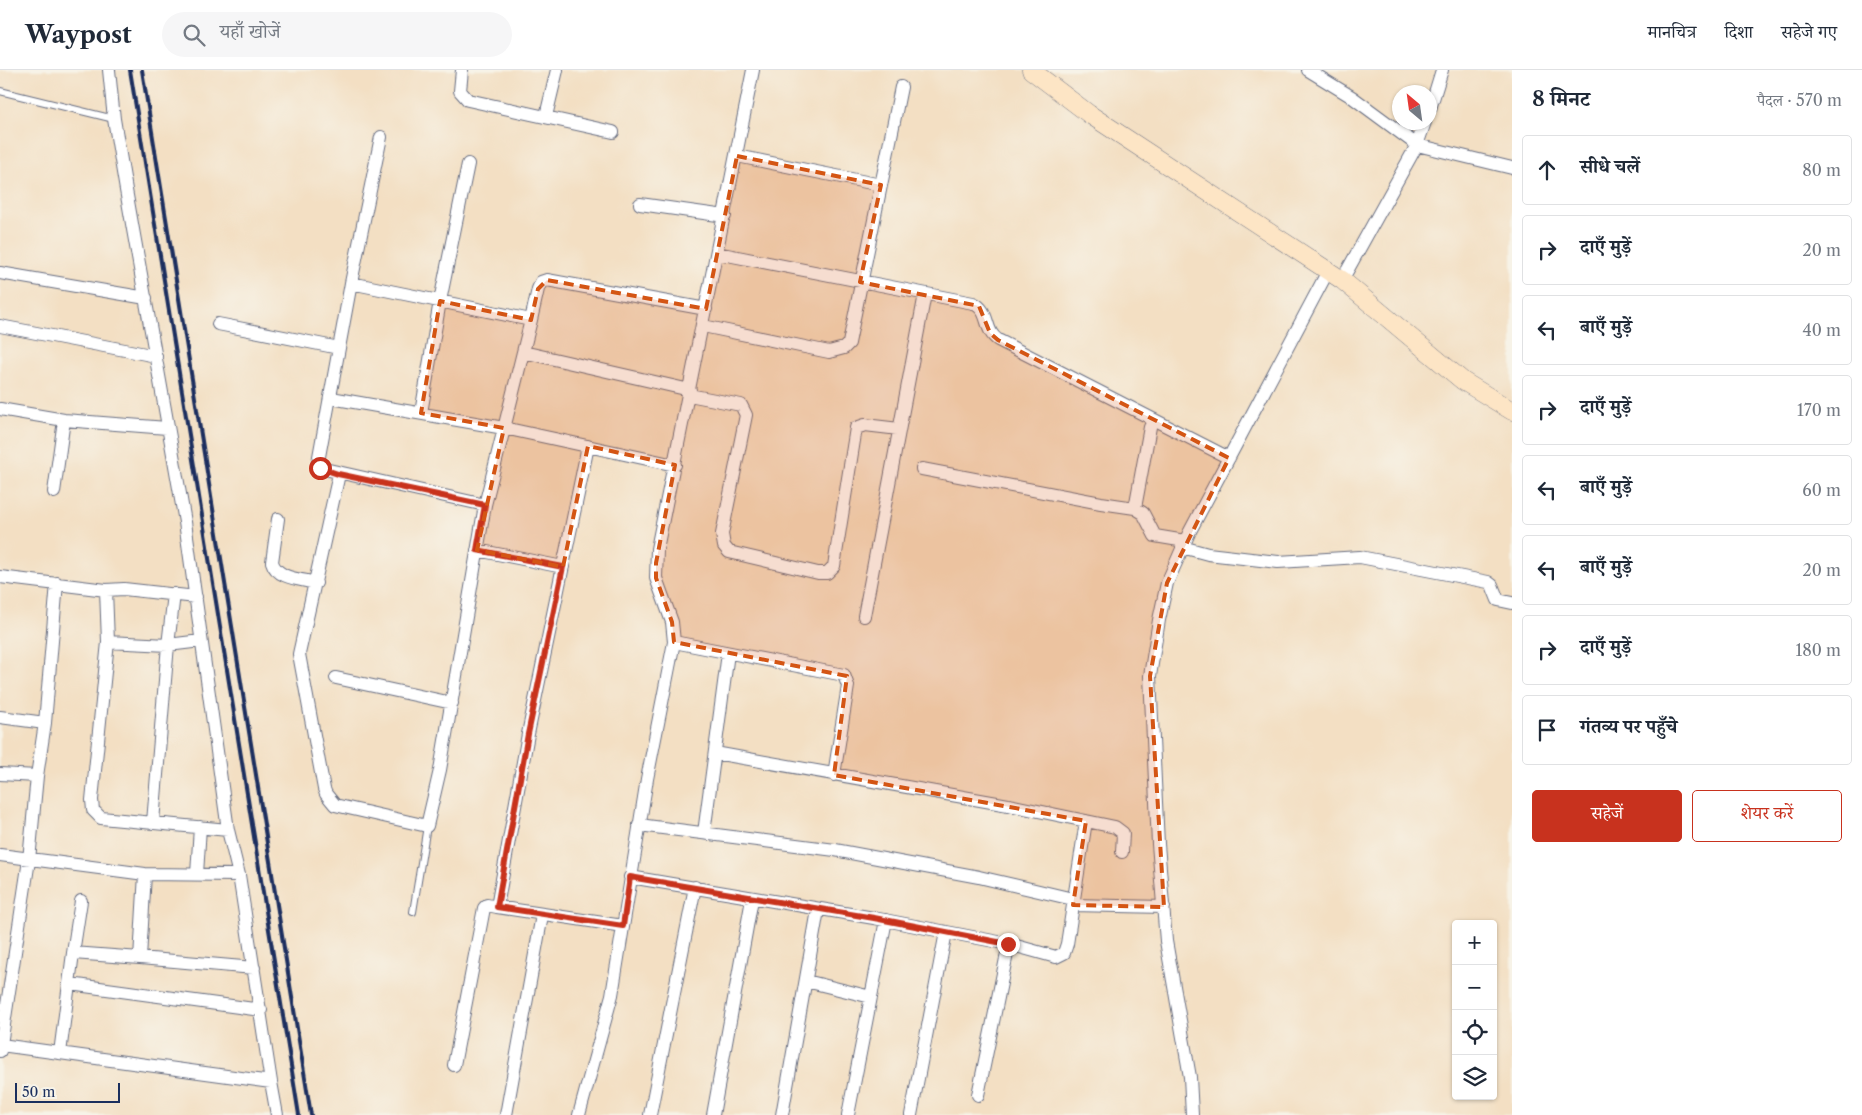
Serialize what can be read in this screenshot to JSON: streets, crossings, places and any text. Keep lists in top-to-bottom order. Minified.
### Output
{"scale_bar":"50 m","north":"top left","page":{"header":"Waypost","search":"यहाँ खोजें","nav":["मानचित्र","दिशा","सहेजे गए"],"heading":["8 मिनट","पैदल · 570 m"],"list":[["सीधे चलें","80 m"],["दाएँ मुड़ें","20 m"],["बाएँ मुड़ें","40 m"],["दाएँ मुड़ें","170 m"],["बाएँ मुड़ें","60 m"],["बाएँ मुड़ें","20 m"],["दाएँ मुड़ें","180 m"],"गंतव्य पर पहुँचे"],"buttons":["सहेजें","शेयर करें"],"map_buttons":["+","−"],"scale":"50 m"}}
